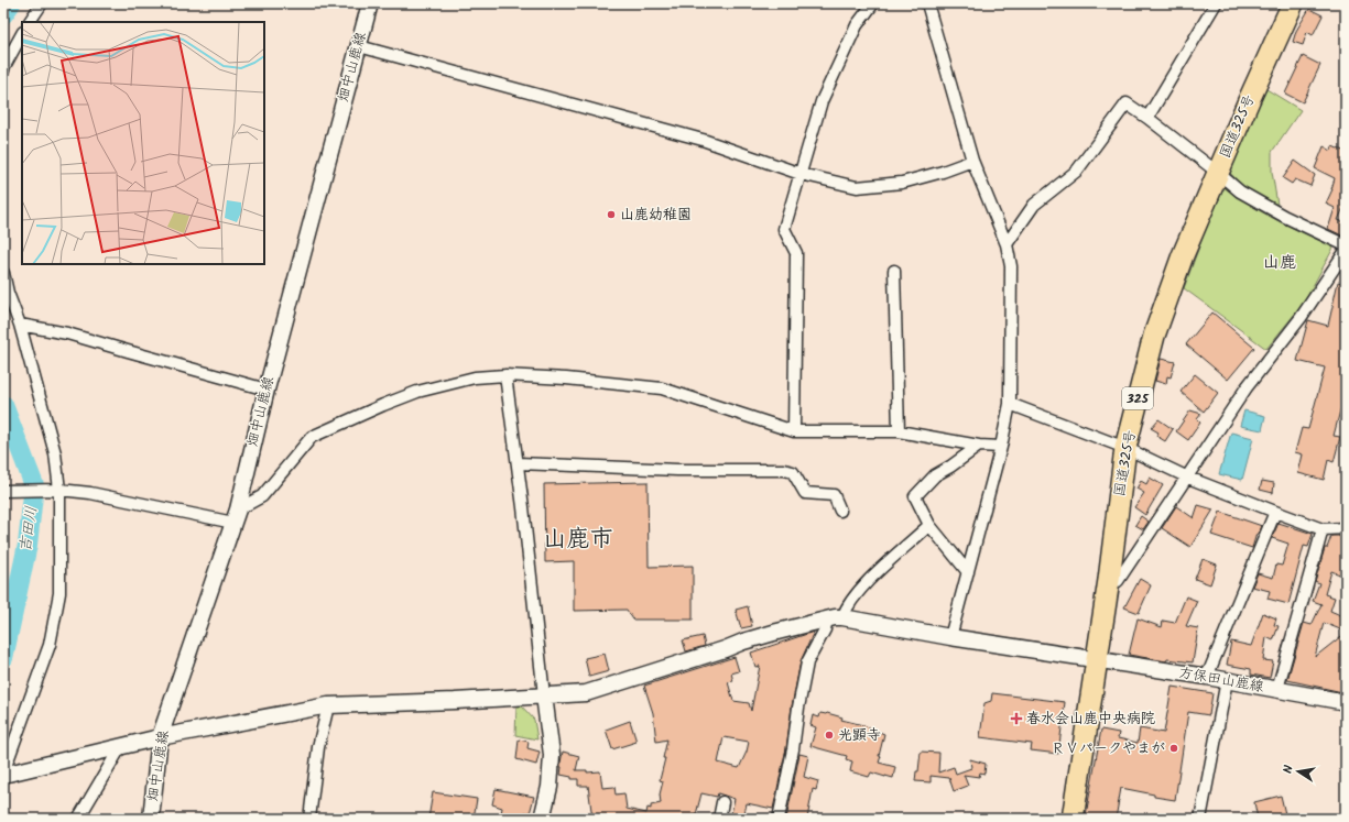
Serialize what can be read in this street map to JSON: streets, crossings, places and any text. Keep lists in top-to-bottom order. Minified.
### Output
{"streets":{"highway":["国道325号","325"],"street":["畑中山鹿線","方保田山鹿線"]},"crossings":[["畑中山鹿線","方保田山鹿線"],["国道325号","方保田山鹿線"]],"districts":["山鹿","山鹿市"],"water":["吉田川"],"places":{"other":["山鹿幼稚園","光顕寺","ＲＶパークやまが"],"health":["春水会山鹿中央病院"]},"north":"left"}
